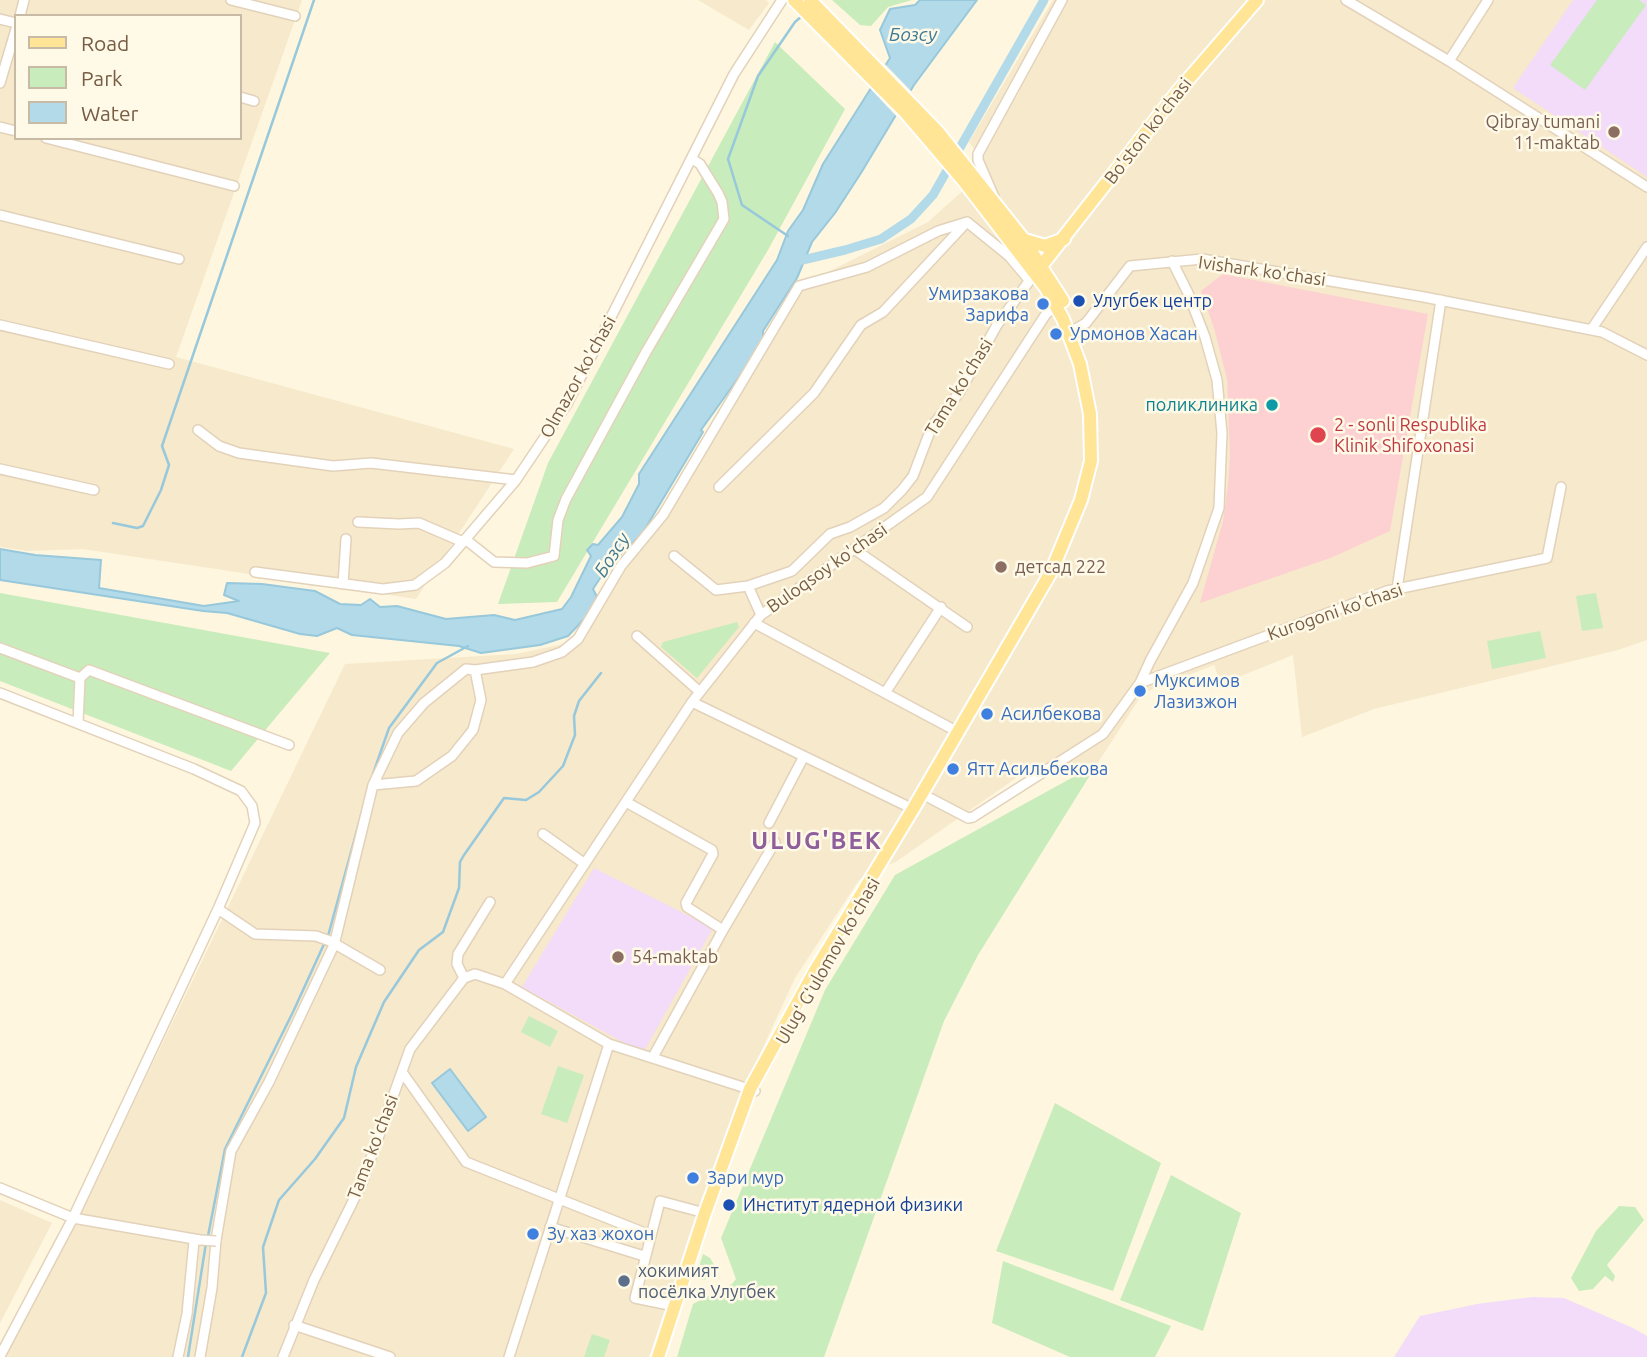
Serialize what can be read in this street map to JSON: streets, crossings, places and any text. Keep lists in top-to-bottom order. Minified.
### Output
{"streets":{"main road":["Bo'ston ko'chasi","Ulugʻ Gʻulomov koʻchasi"],"street":["Ivishark ko'chasi","Olmazor ko'chasi","Tama ko'chasi","Buloqsoy ko'chasi","Kurogoni ko'chasi"]},"crossings":[["Bo'ston ko'chasi","Tama ko'chasi"],["Bo'ston ko'chasi","Ulugʻ Gʻulomov koʻchasi"],["Ivishark ko'chasi","Ulugʻ Gʻulomov koʻchasi"],["Tama ko'chasi","Ulugʻ Gʻulomov koʻchasi"],["Buloqsoy ko'chasi","Ulugʻ Gʻulomov koʻchasi"]],"districts":["ULUG'BEK"],"water":["Бозсу"],"places":["Qibray tumani 11-maktab","Улугбек центр","Умирзакова Зарифа","Урмонов Хасан","поликлиника","2 - sonli Respublika Klinik Shifoxonasi","детсад 222","Муксимов Лазизжон","Асилбекова","Ятт Асильбекова","54-maktab","Зари мур","Институт ядерной физики","Зу хаз жохон","хокимият посёлка Улугбек"],"legend":["Road","Park","Water"]}
